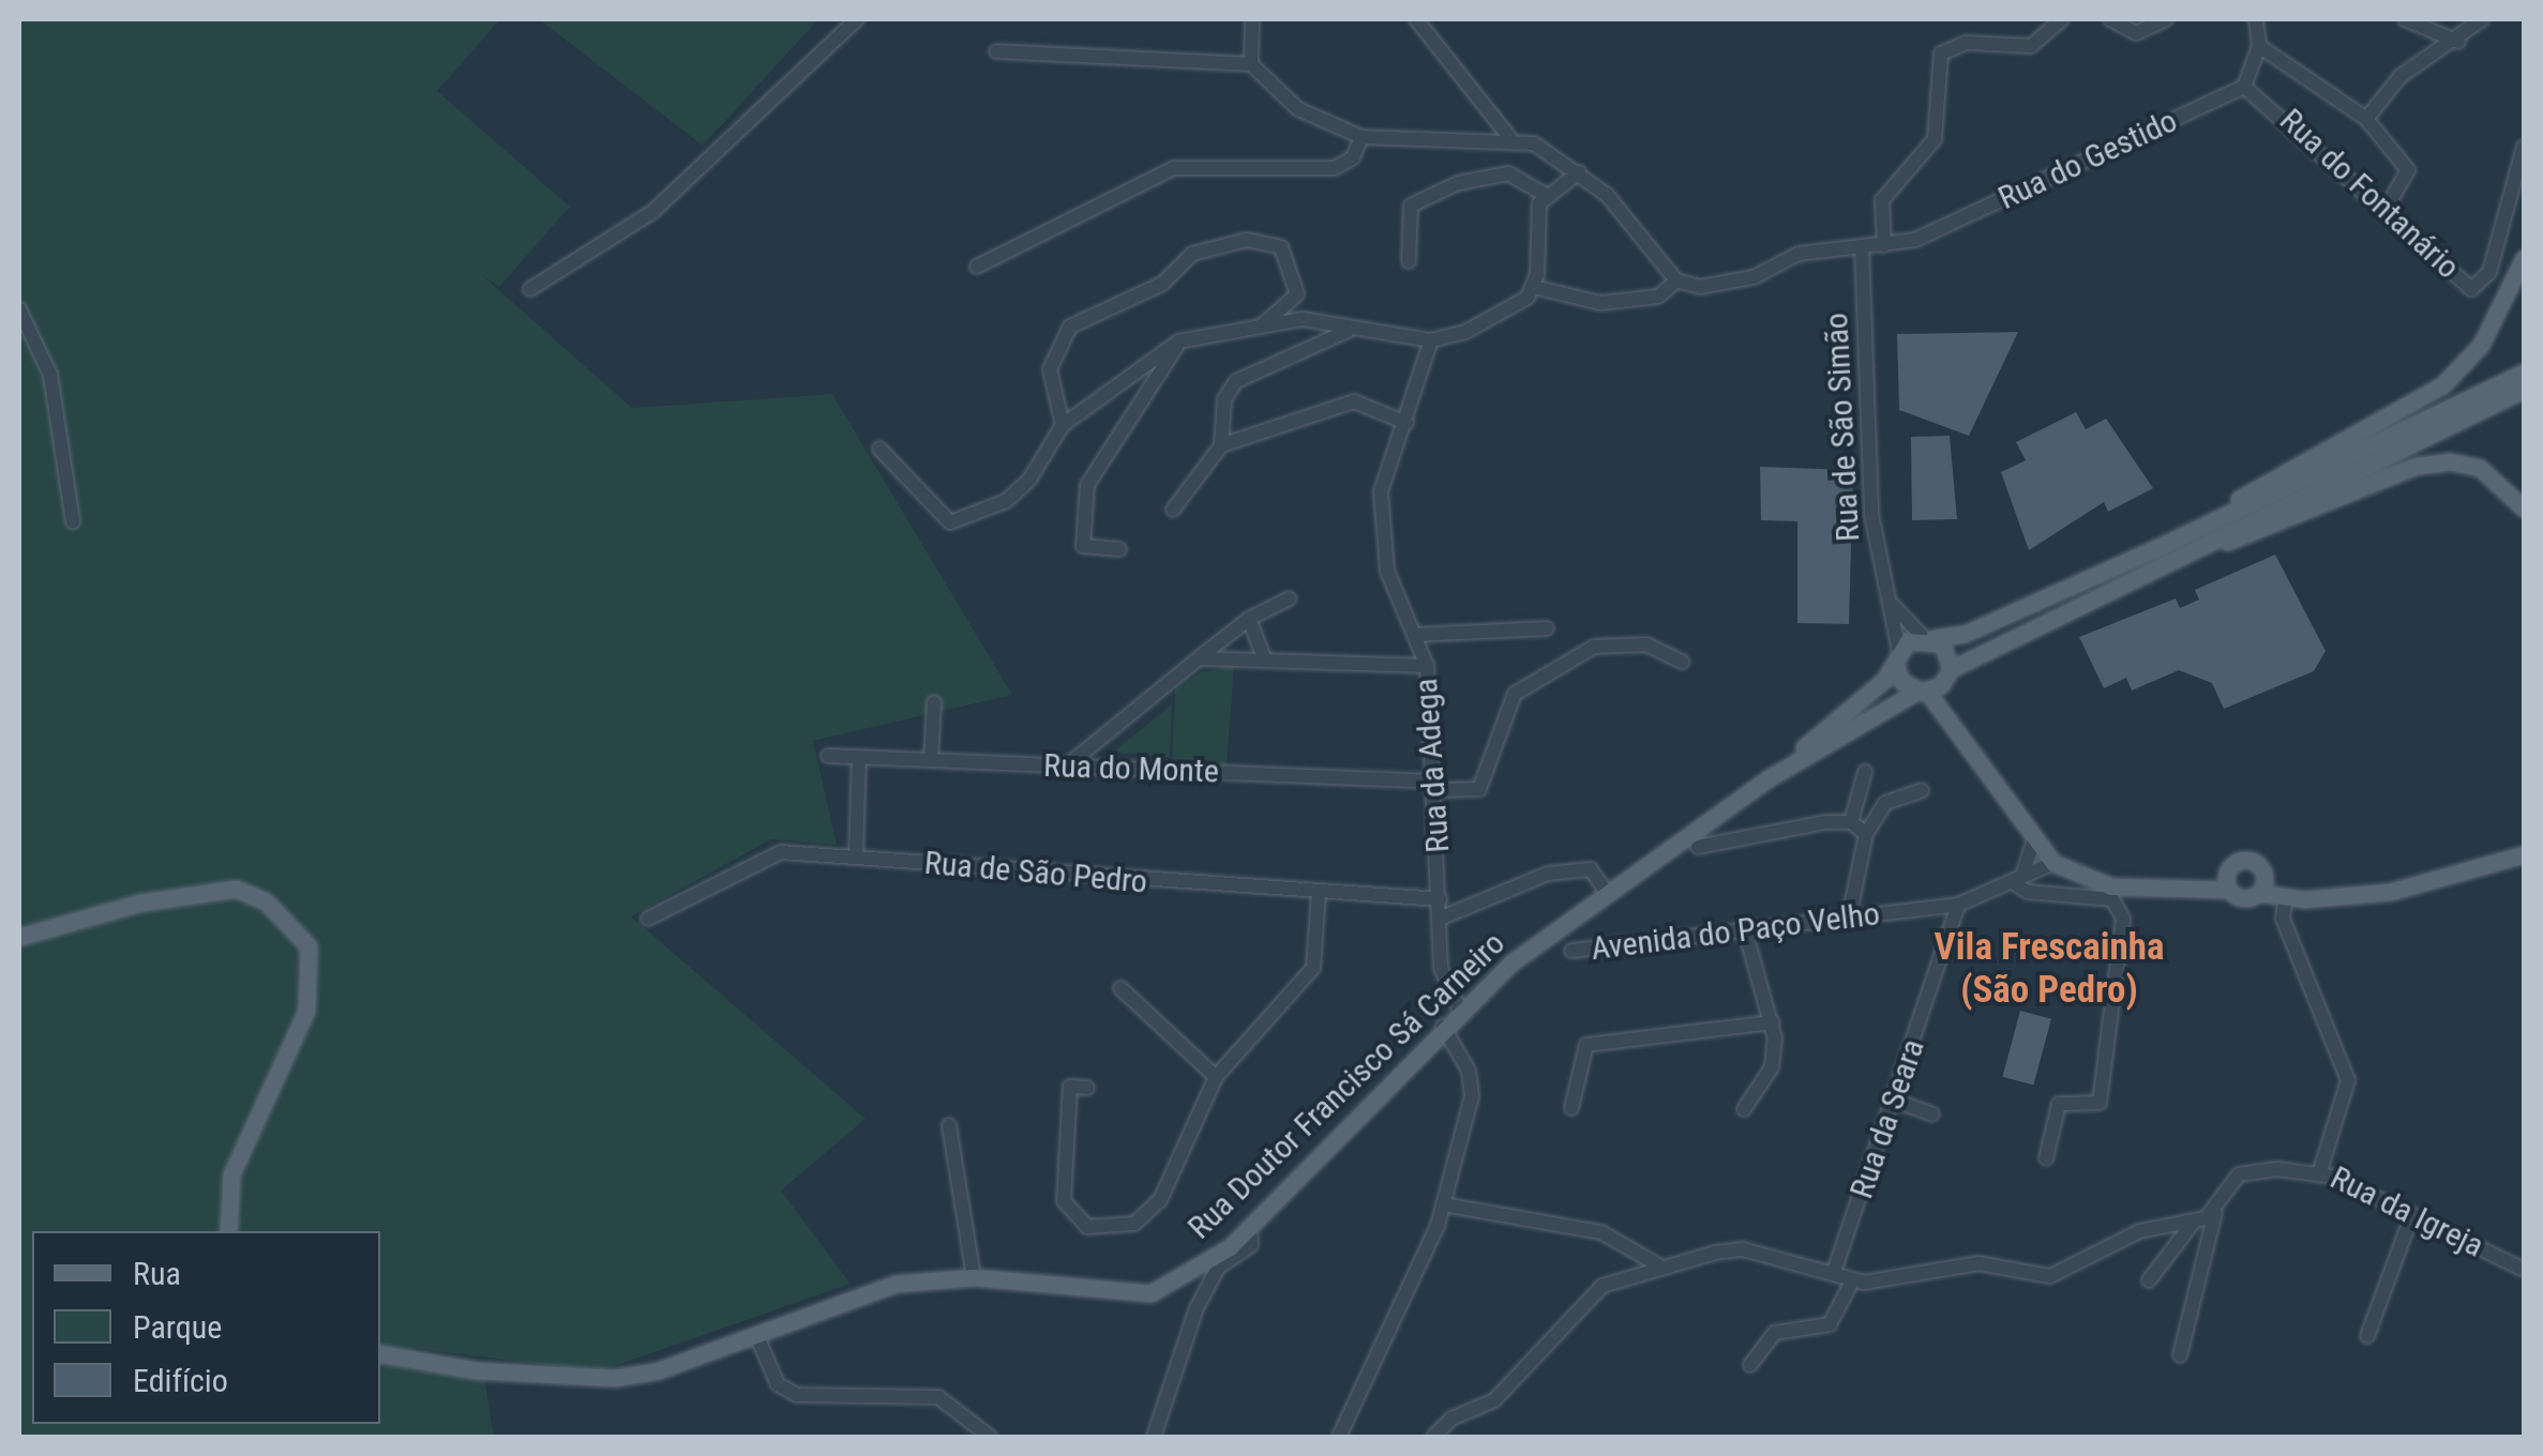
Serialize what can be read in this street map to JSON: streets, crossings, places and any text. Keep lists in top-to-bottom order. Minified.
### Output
{"streets":{"main road":["Rua Doutor Francisco Sá Carneiro"],"street":["Rua do Gestido","Rua do Fontanário","Rua de São Simão","Rua da Adega","Rua do Monte","Rua de São Pedro","Avenida do Paço Velho","Rua da Seara","Rua da Igreja"]},"crossings":[["Rua do Gestido","Rua do Fontanário"],["Rua do Gestido","Rua de São Simão"],["Rua de São Simão","Rua Doutor Francisco Sá Carneiro"],["Rua da Adega","Rua do Monte"],["Rua da Adega","Rua de São Pedro"],["Rua da Adega","Rua Doutor Francisco Sá Carneiro"],["Avenida do Paço Velho","Rua da Seara"]],"districts":["Vila Frescainha (São Pedro)"],"legend":["Rua","Parque","Edifício"]}
